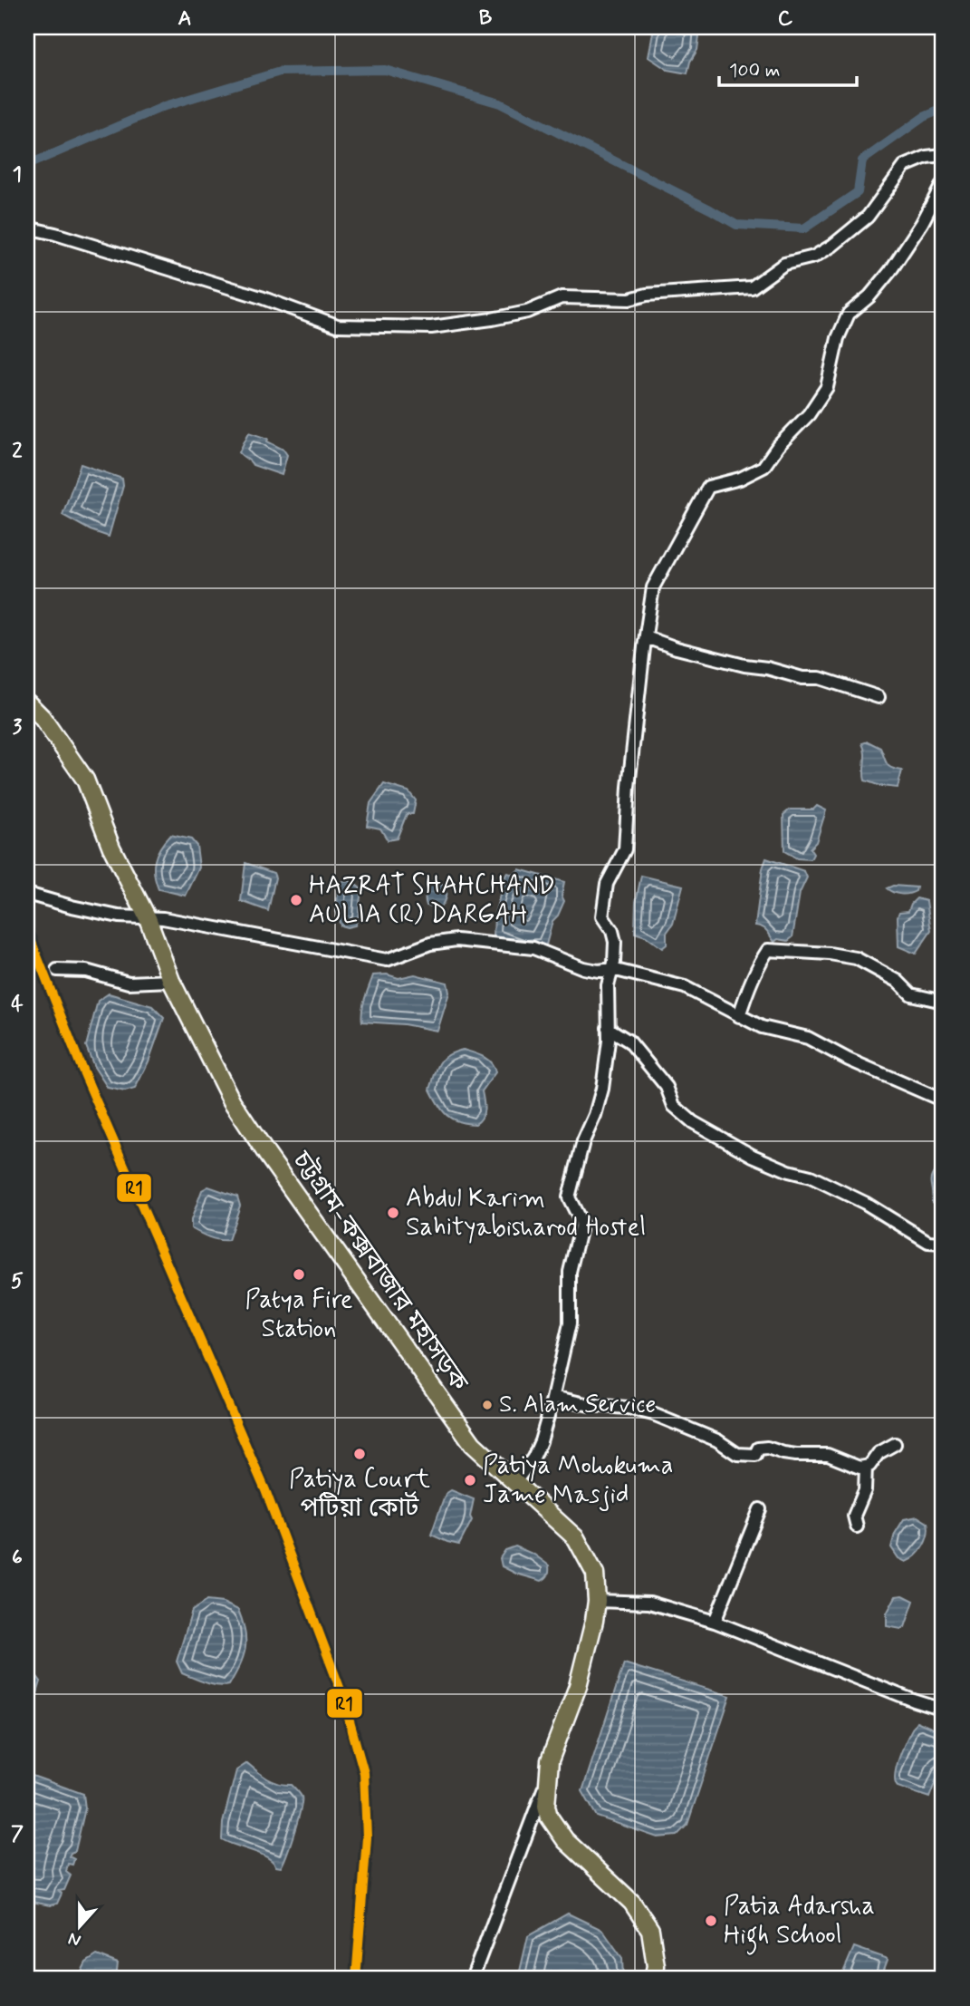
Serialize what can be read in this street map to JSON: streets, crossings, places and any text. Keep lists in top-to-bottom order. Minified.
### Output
{"streets":{"highway":["চট্টগ্রাম-কক্সবাজার মহাসড়ক"]},"places":["HAZRAT SHAHCHAND AULIA (R) DARGAH","Abdul Karim Sahityabisharod Hostel","Patya Fire Station","S. Alam Service","Patiya Court পটিয়া কোর্ট","Patiya Mohokuma Jame Masjid","Patia Adarsha High School"],"lines":["transit line R1"],"scale_bar":"100 m","north":"bottom","grid":{"columns":["A","B","C"],"rows":["1","2","3","4","5","6","7"]}}
